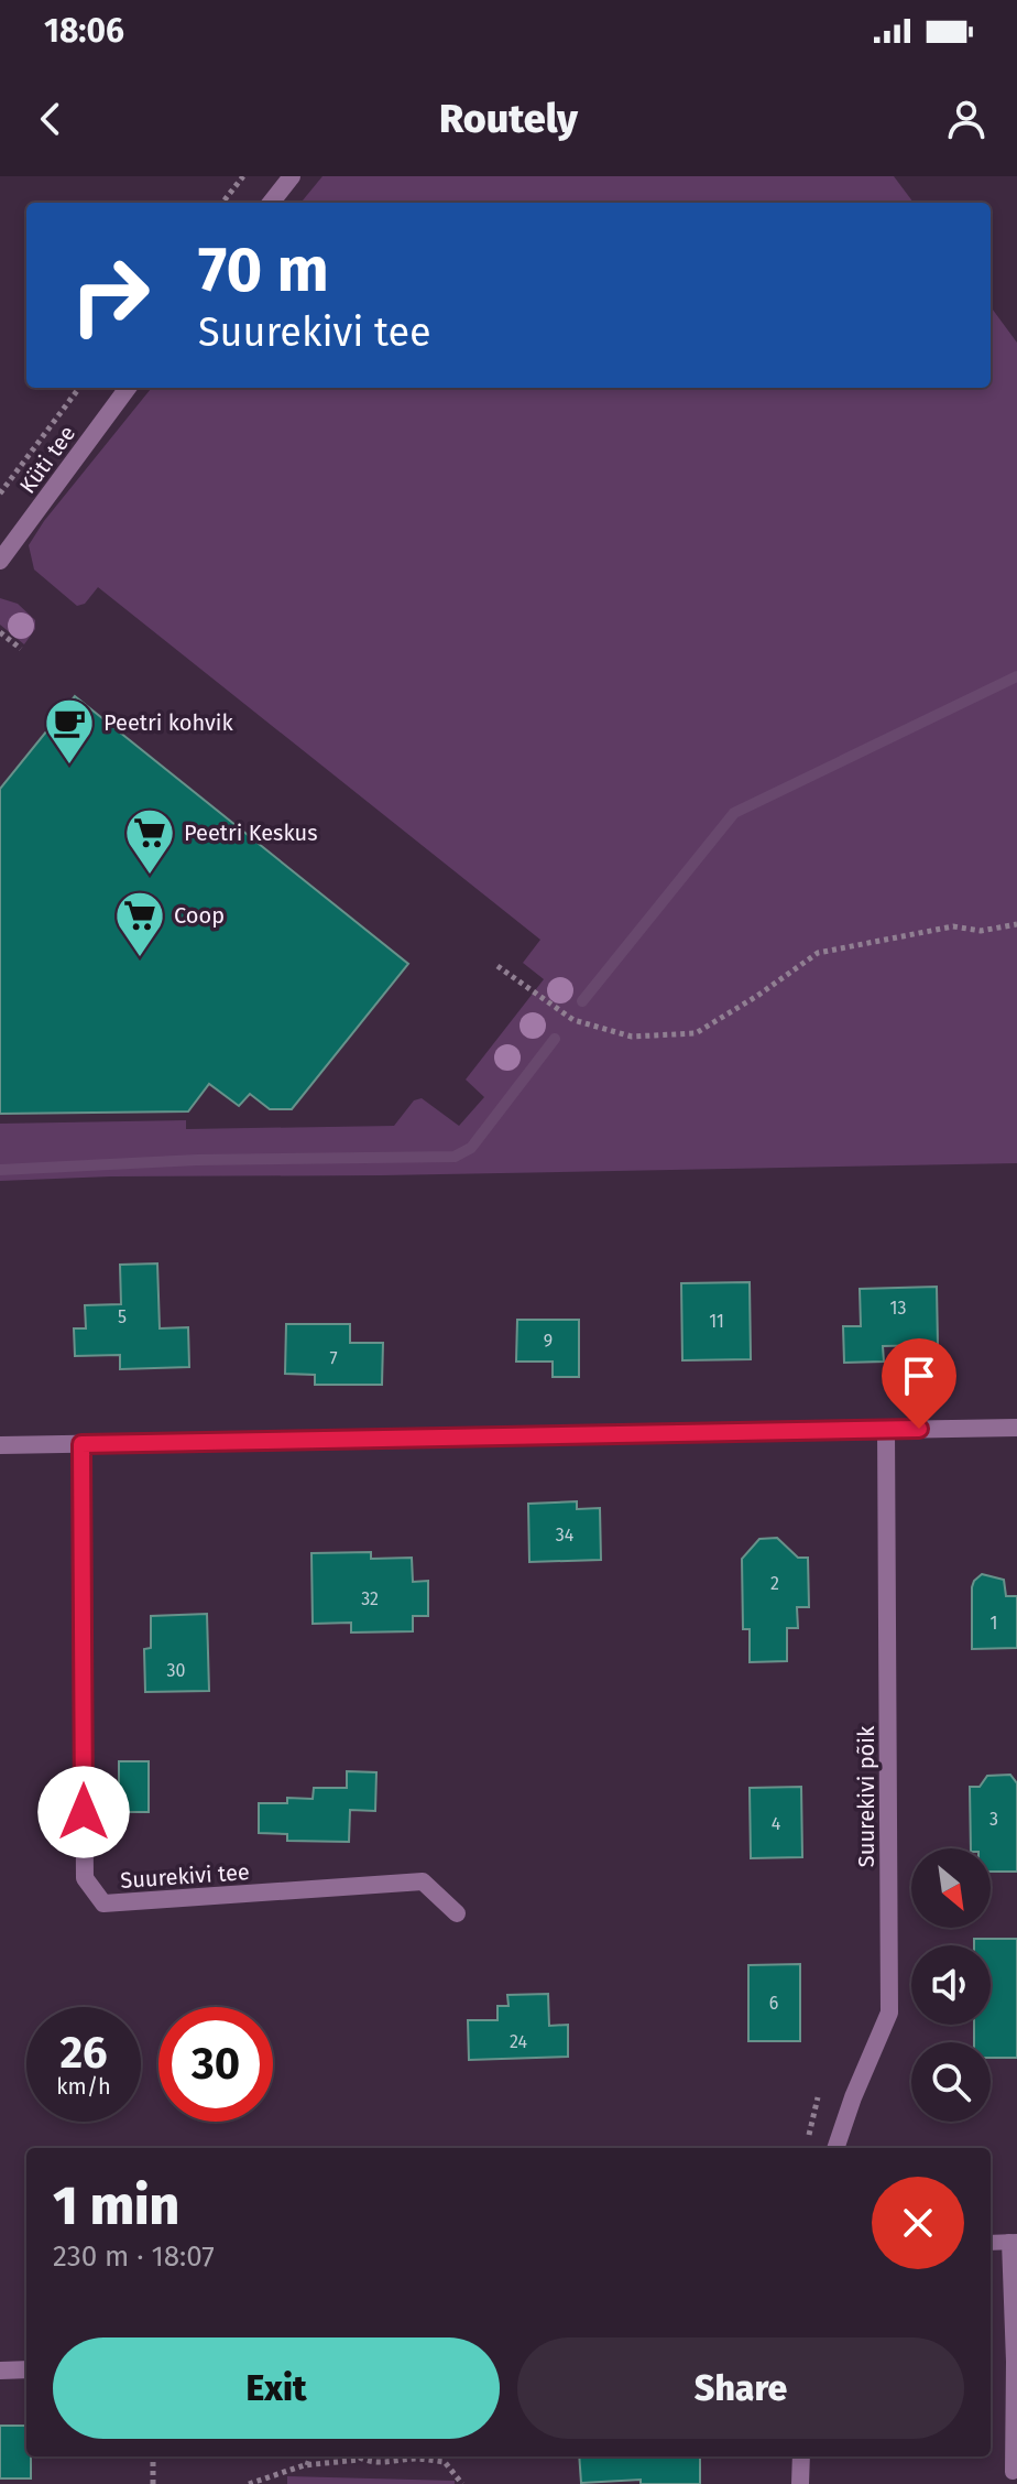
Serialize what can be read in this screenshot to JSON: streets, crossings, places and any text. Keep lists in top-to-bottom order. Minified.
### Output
{"streets":{"street":["Küti tee","Suurekivi põik","Suurekivi tee"]},"places":{"cafe":["Peetri kohvik"],"supermarket":["Peetri Keskus","Coop"]},"house_numbers":["13","5","11","9","7","34","2","32","1","30","3","4","6","24"],"north":"bottom right","page":{"status":"18:06","header":"Routely","turn":["70 m","Suurekivi tee"],"speed":"26 km/h","limit":"30","heading":["1 min","230 m · 18:07"],"buttons":["Exit","Share"]}}
